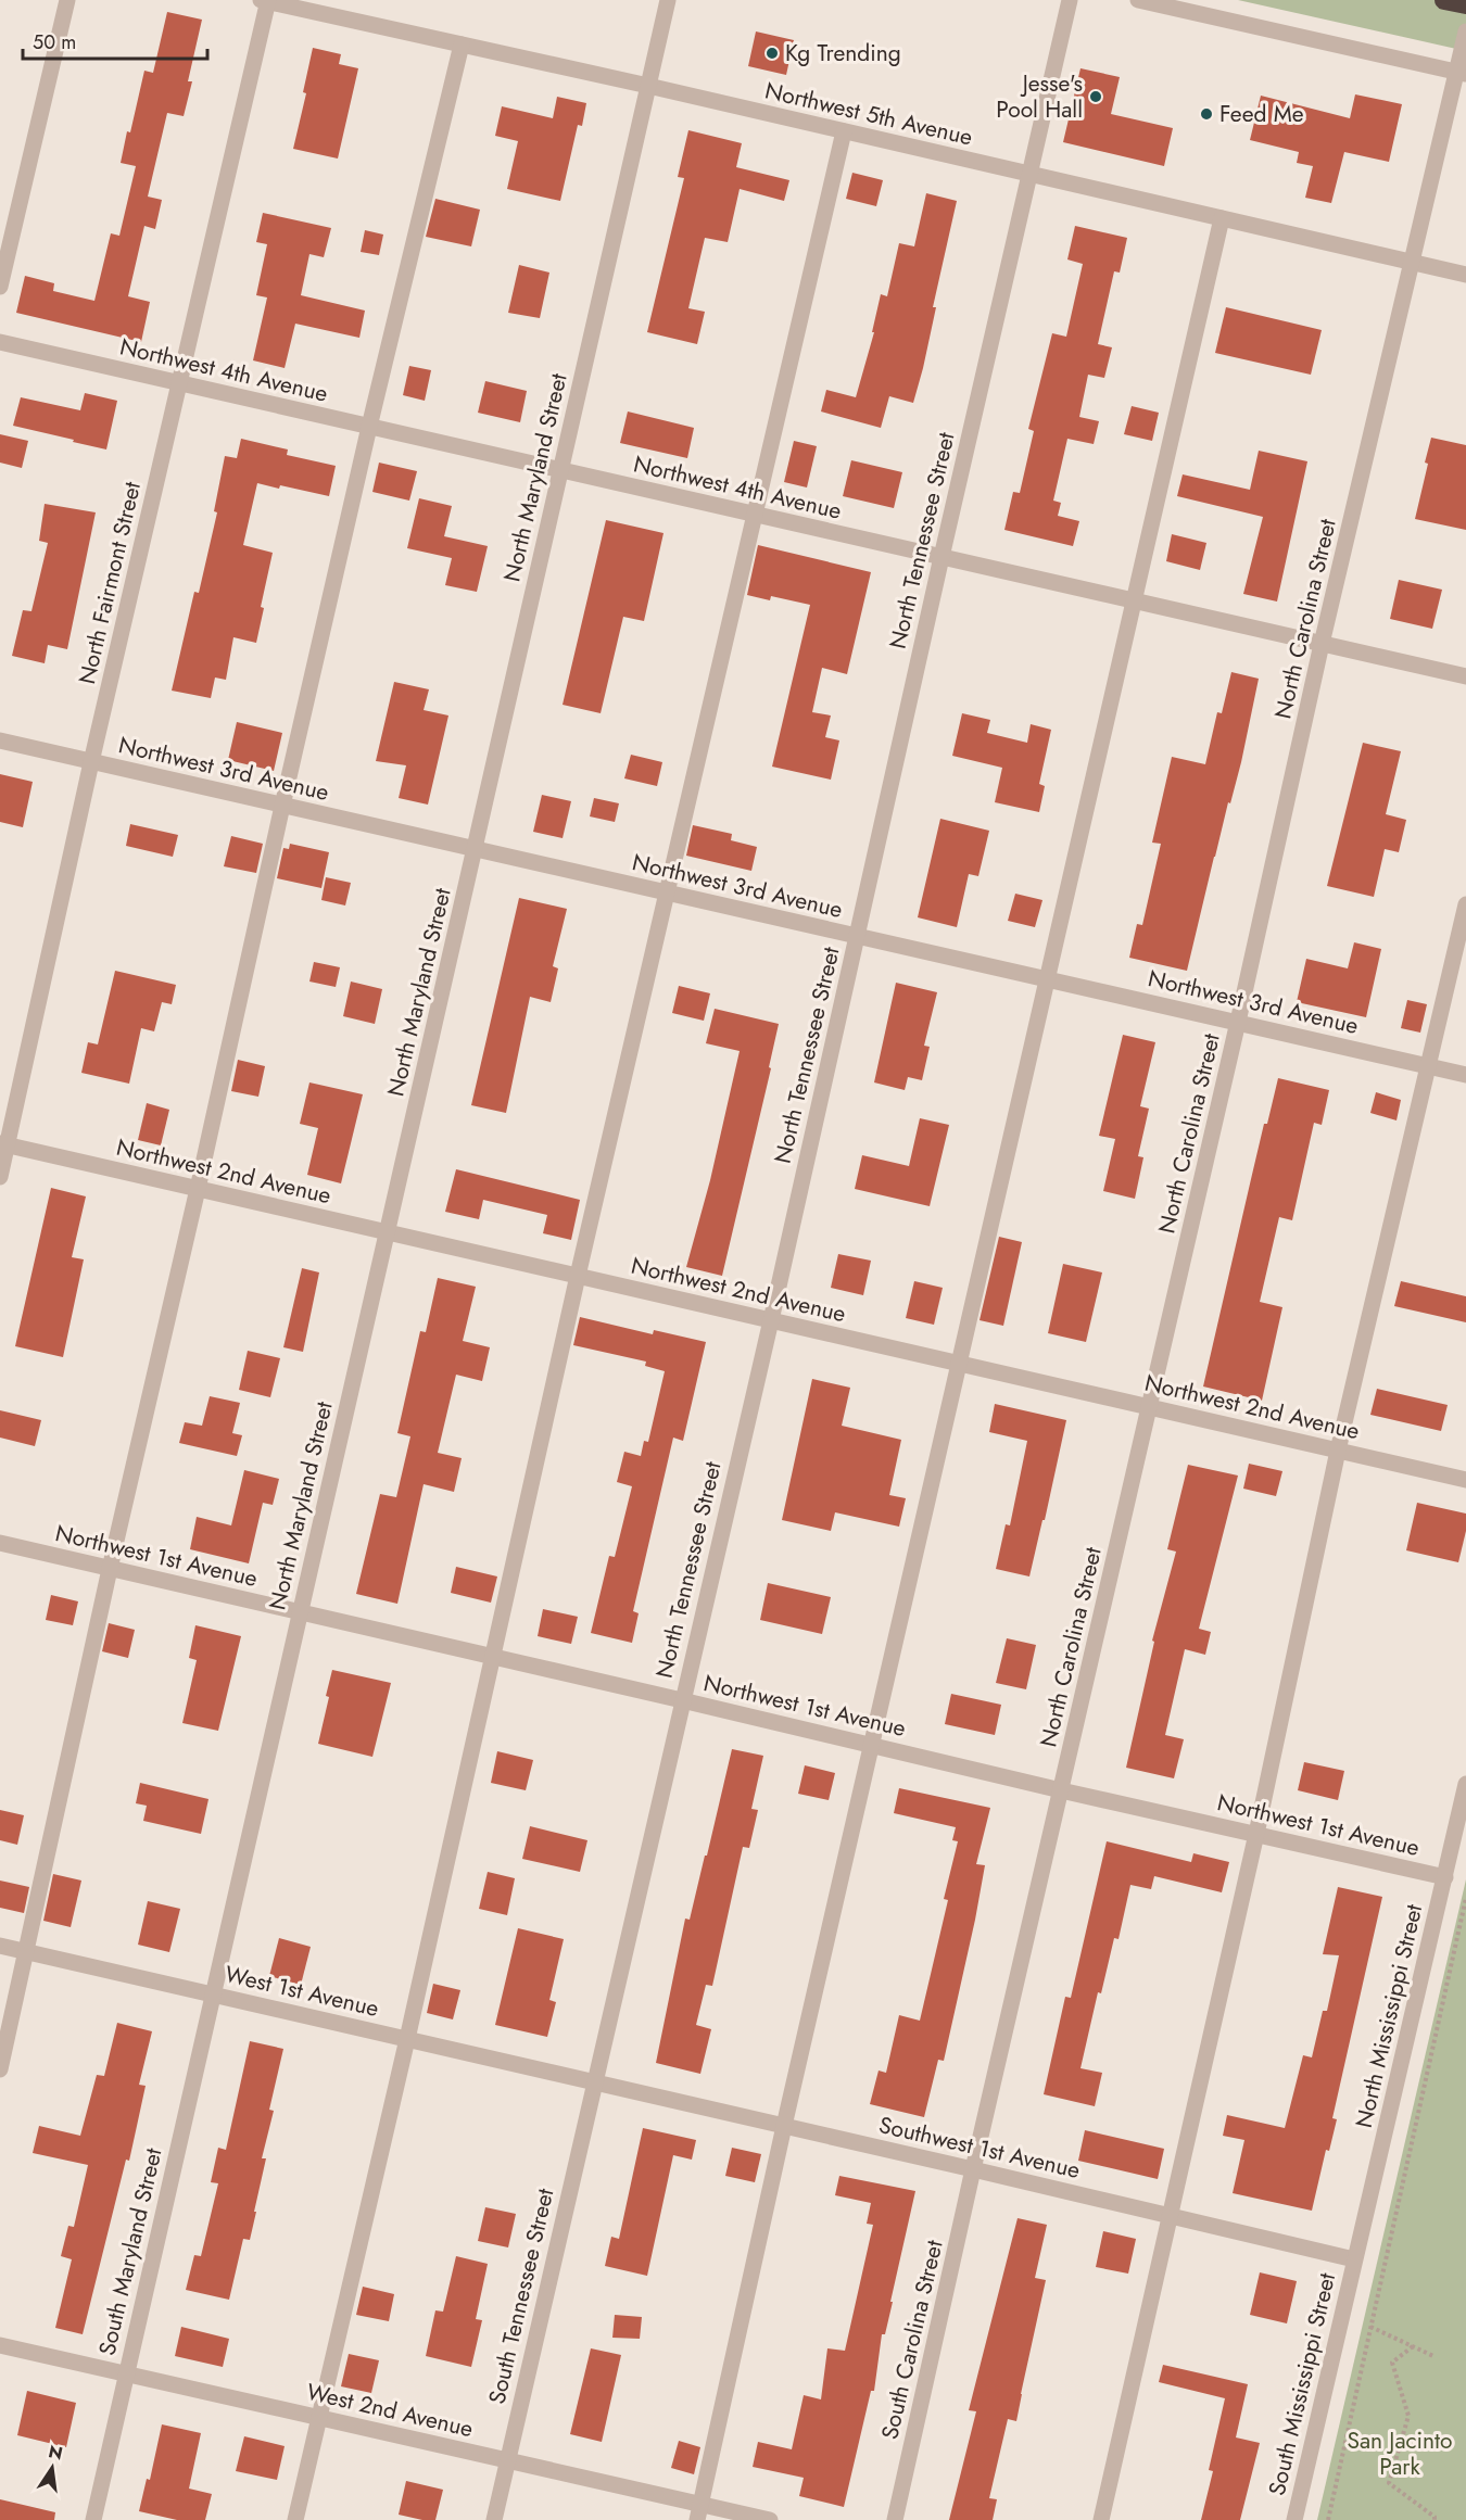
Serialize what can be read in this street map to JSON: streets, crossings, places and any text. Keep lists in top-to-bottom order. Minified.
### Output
{"streets":{"street":["Northwest 5th Avenue","Northwest 4th Avenue","North Maryland Street","North Tennessee Street","North Fairmont Street","North Carolina Street","Northwest 3rd Avenue","Northwest 2nd Avenue","Northwest 1st Avenue","West 1st Avenue","North Mississippi Street","Southwest 1st Avenue","South Maryland Street","South Tennessee Street","South Carolina Street","South Mississippi Street","West 2nd Avenue"]},"crossings":[["Northwest 5th Avenue","North Maryland Street"],["Northwest 5th Avenue","North Tennessee Street"],["Northwest 5th Avenue","North Fairmont Street"],["Northwest 5th Avenue","North Carolina Street"],["Northwest 4th Avenue","North Maryland Street"],["Northwest 4th Avenue","North Tennessee Street"],["Northwest 4th Avenue","North Fairmont Street"],["Northwest 4th Avenue","North Carolina Street"],["North Maryland Street","Northwest 3rd Avenue"],["North Maryland Street","Northwest 2nd Avenue"],["North Maryland Street","Northwest 1st Avenue"],["North Maryland Street","West 1st Avenue"],["North Maryland Street","South Maryland Street"],["North Tennessee Street","Northwest 3rd Avenue"],["North Tennessee Street","Northwest 2nd Avenue"],["North Tennessee Street","Northwest 1st Avenue"],["North Tennessee Street","West 1st Avenue"],["North Tennessee Street","Southwest 1st Avenue"],["North Tennessee Street","South Tennessee Street"],["North Fairmont Street","Northwest 3rd Avenue"],["North Fairmont Street","Northwest 2nd Avenue"],["North Carolina Street","Northwest 3rd Avenue"],["North Carolina Street","Northwest 2nd Avenue"],["North Carolina Street","Northwest 1st Avenue"],["North Carolina Street","Southwest 1st Avenue"],["North Carolina Street","South Carolina Street"],["Northwest 1st Avenue","North Mississippi Street"],["West 1st Avenue","Southwest 1st Avenue"],["West 1st Avenue","South Maryland Street"],["West 1st Avenue","South Tennessee Street"],["North Mississippi Street","Southwest 1st Avenue"],["North Mississippi Street","South Mississippi Street"],["Southwest 1st Avenue","South Tennessee Street"],["Southwest 1st Avenue","South Carolina Street"],["Southwest 1st Avenue","South Mississippi Street"],["South Maryland Street","West 2nd Avenue"],["South Tennessee Street","West 2nd Avenue"]],"parks":["San Jacinto Park"],"places":["Kg Trending","Jesse's Pool Hall","Feed Me"],"scale_bar":"50 m","north":"top"}
